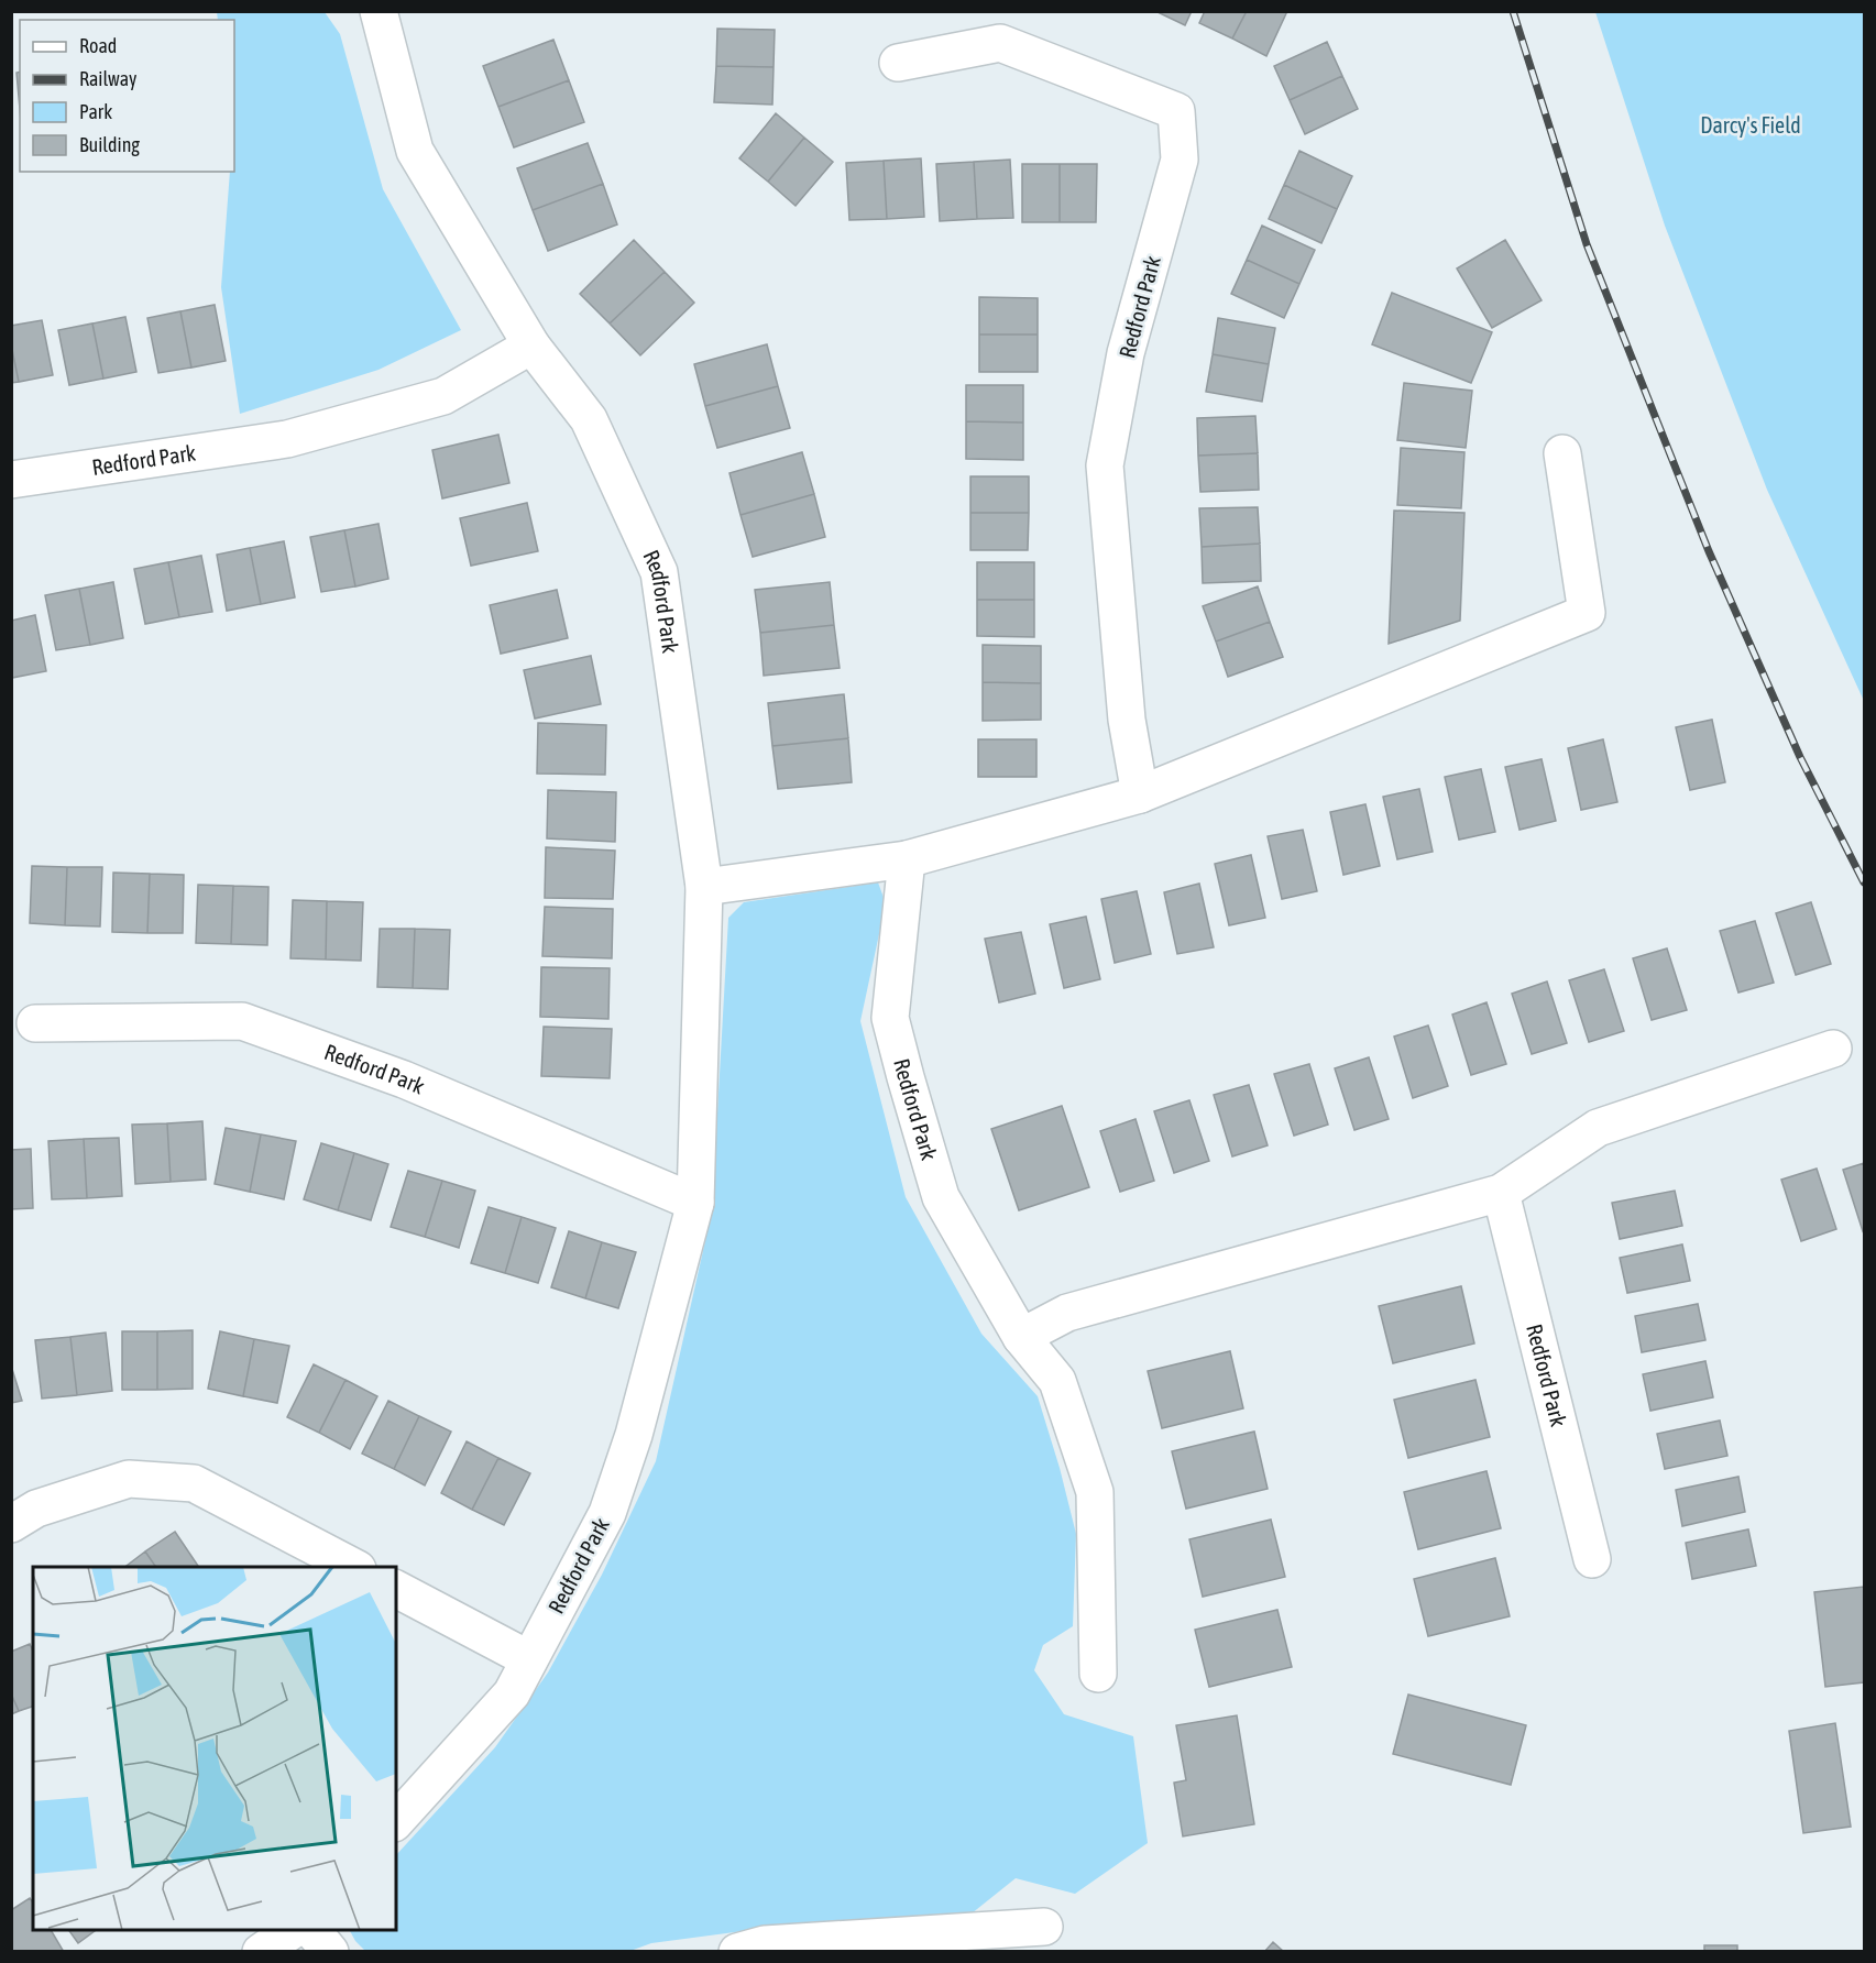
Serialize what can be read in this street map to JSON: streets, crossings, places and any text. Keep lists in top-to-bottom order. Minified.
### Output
{"streets":{"street":["Redford Park"]},"parks":["Darcy's Field"],"legend":["Road","Railway","Park","Building"]}
